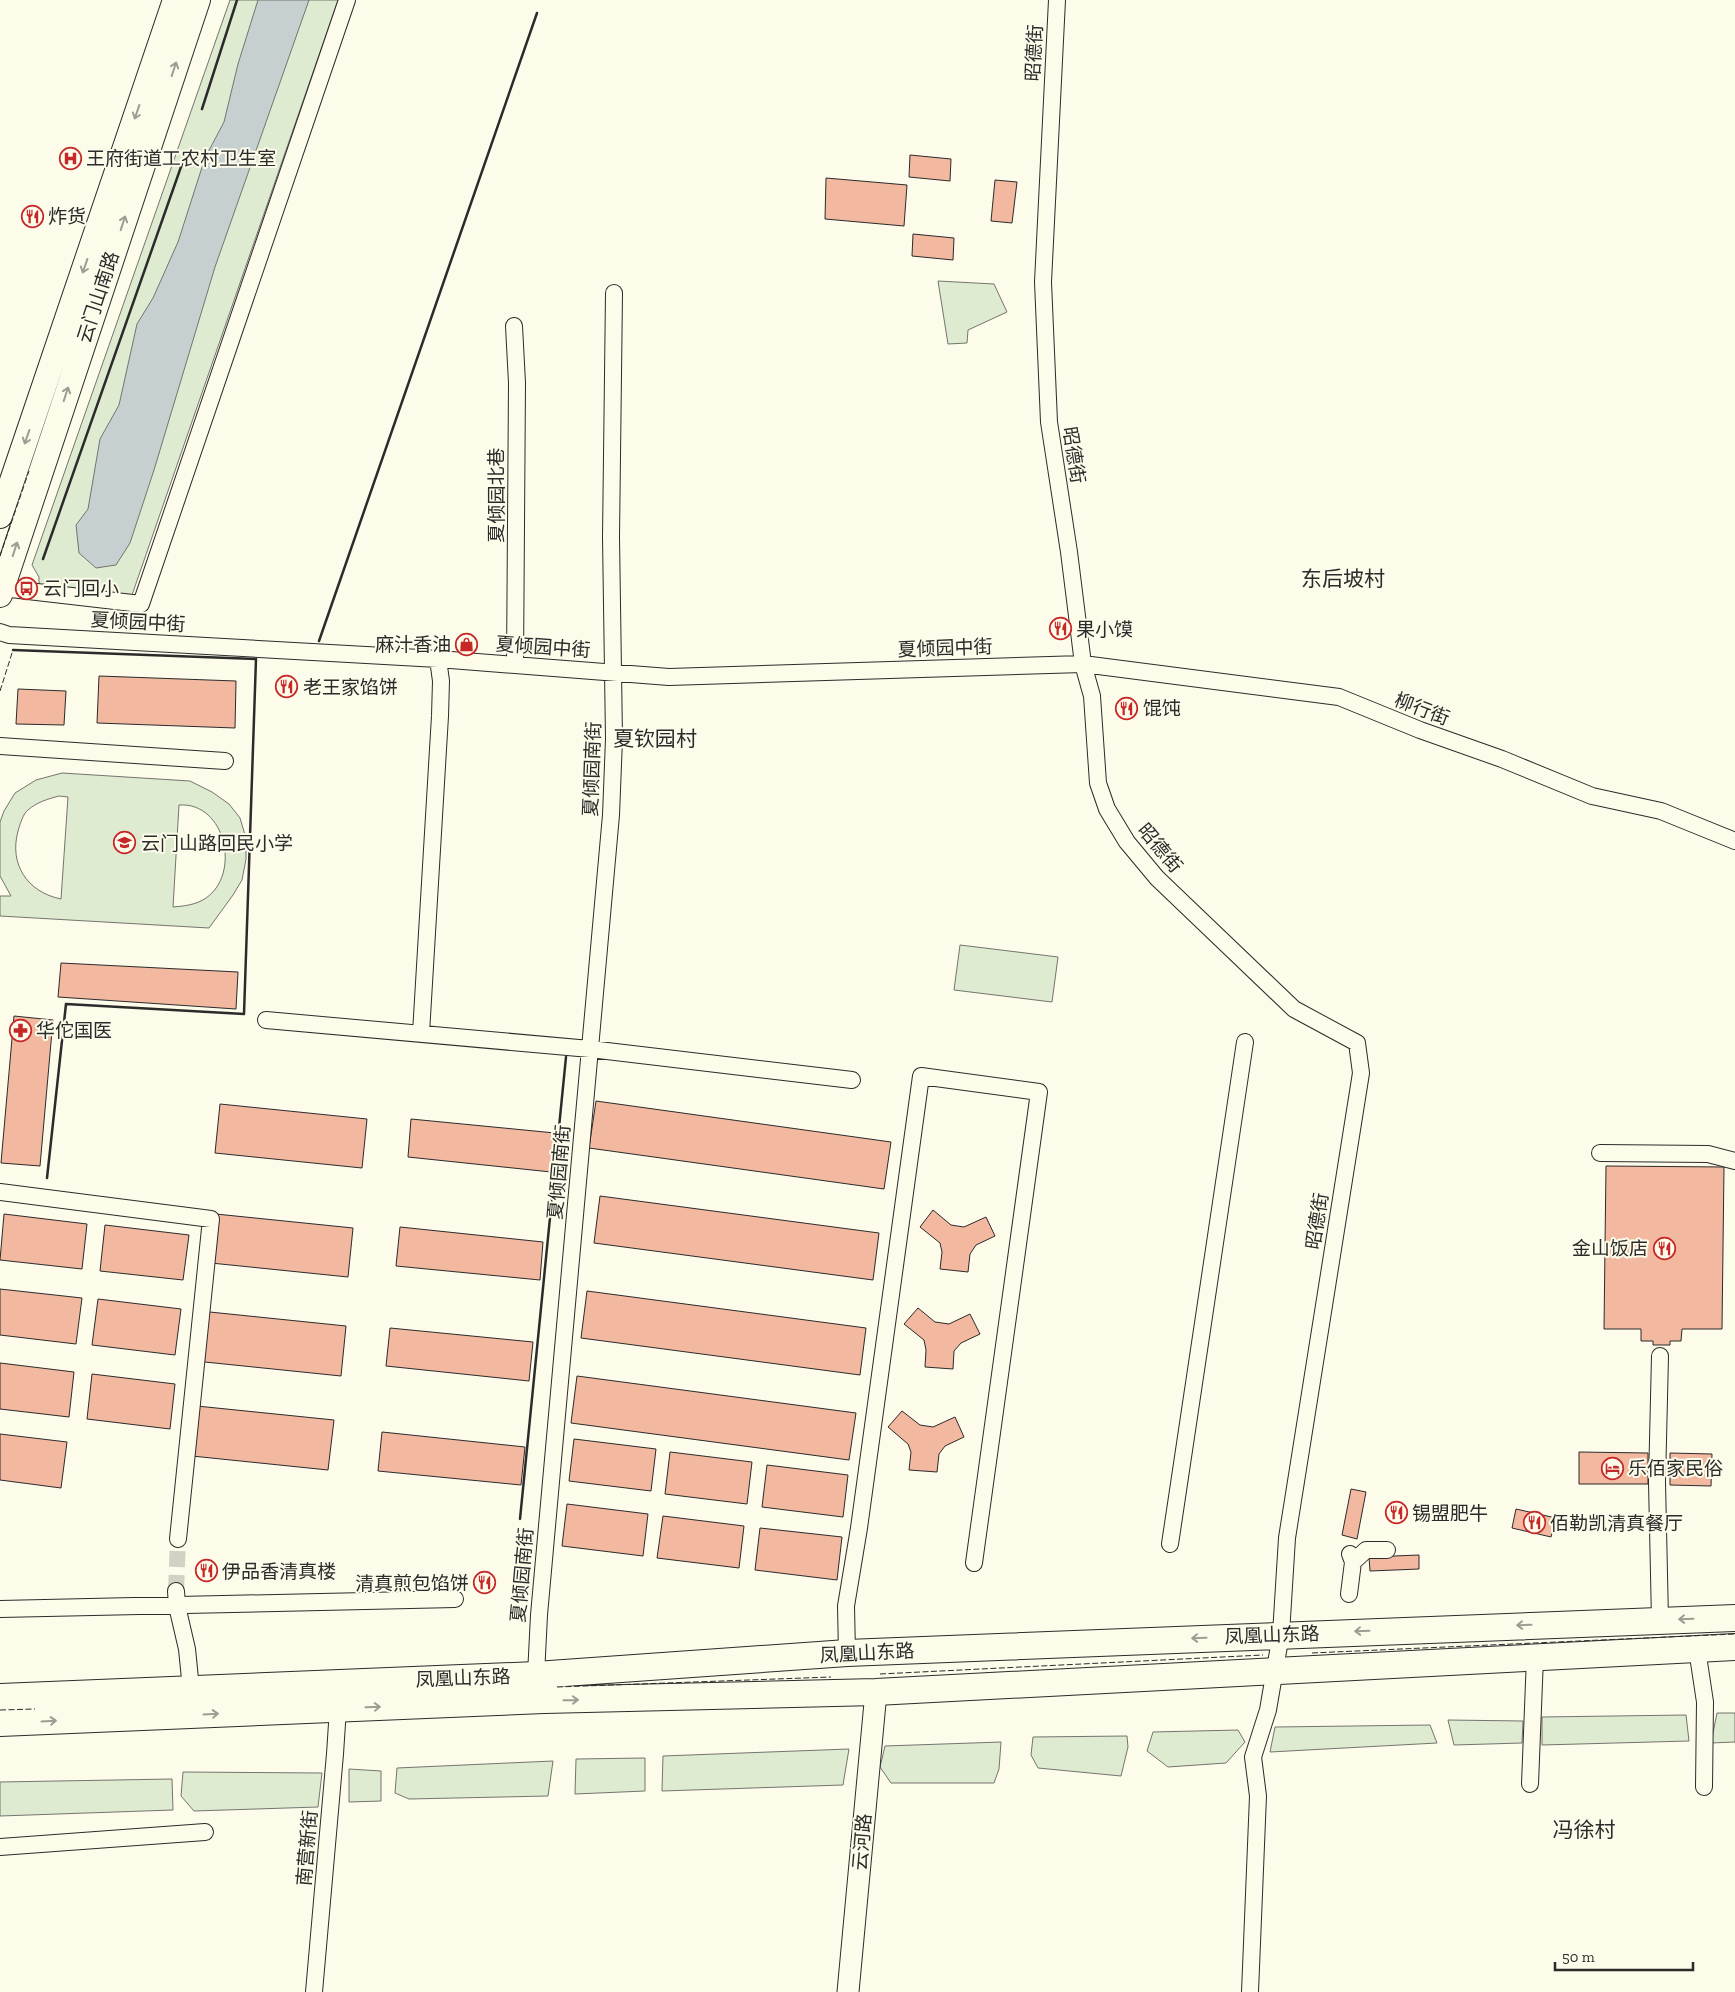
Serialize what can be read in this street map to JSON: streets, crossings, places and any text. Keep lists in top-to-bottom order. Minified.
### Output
{"streets":{"main road":["云门山南路","凤凰山东路"],"street":["昭德街","夏倾园北巷","夏倾园中街","柳行街","夏倾园南街","云河路","南营新街"]},"crossings":[["昭德街","夏倾园中街"],["昭德街","柳行街"],["昭德街","凤凰山东路"],["夏倾园北巷","夏倾园中街"],["夏倾园中街","柳行街"],["夏倾园中街","夏倾园南街"],["夏倾园南街","凤凰山东路"],["凤凰山东路","云河路"],["凤凰山东路","南营新街"]],"districts":["东后坡村","夏钦园村","冯徐村"],"places":{"hospital":["王府街道工农村卫生室"],"restaurant":["炸货","果小馍","老王家馅饼","馄饨","金山饭店","锡盟肥牛","佰勒凯清真餐厅","伊品香清真楼","清真煎包馅饼"],"bus stop":["云门回小"],"shop":["麻汁香油"],"school or university":["云门山路回民小学"],"pharmacy":["华佗国医"],"hotel":["乐佰家民俗"]},"scale_bar":"50 m"}
